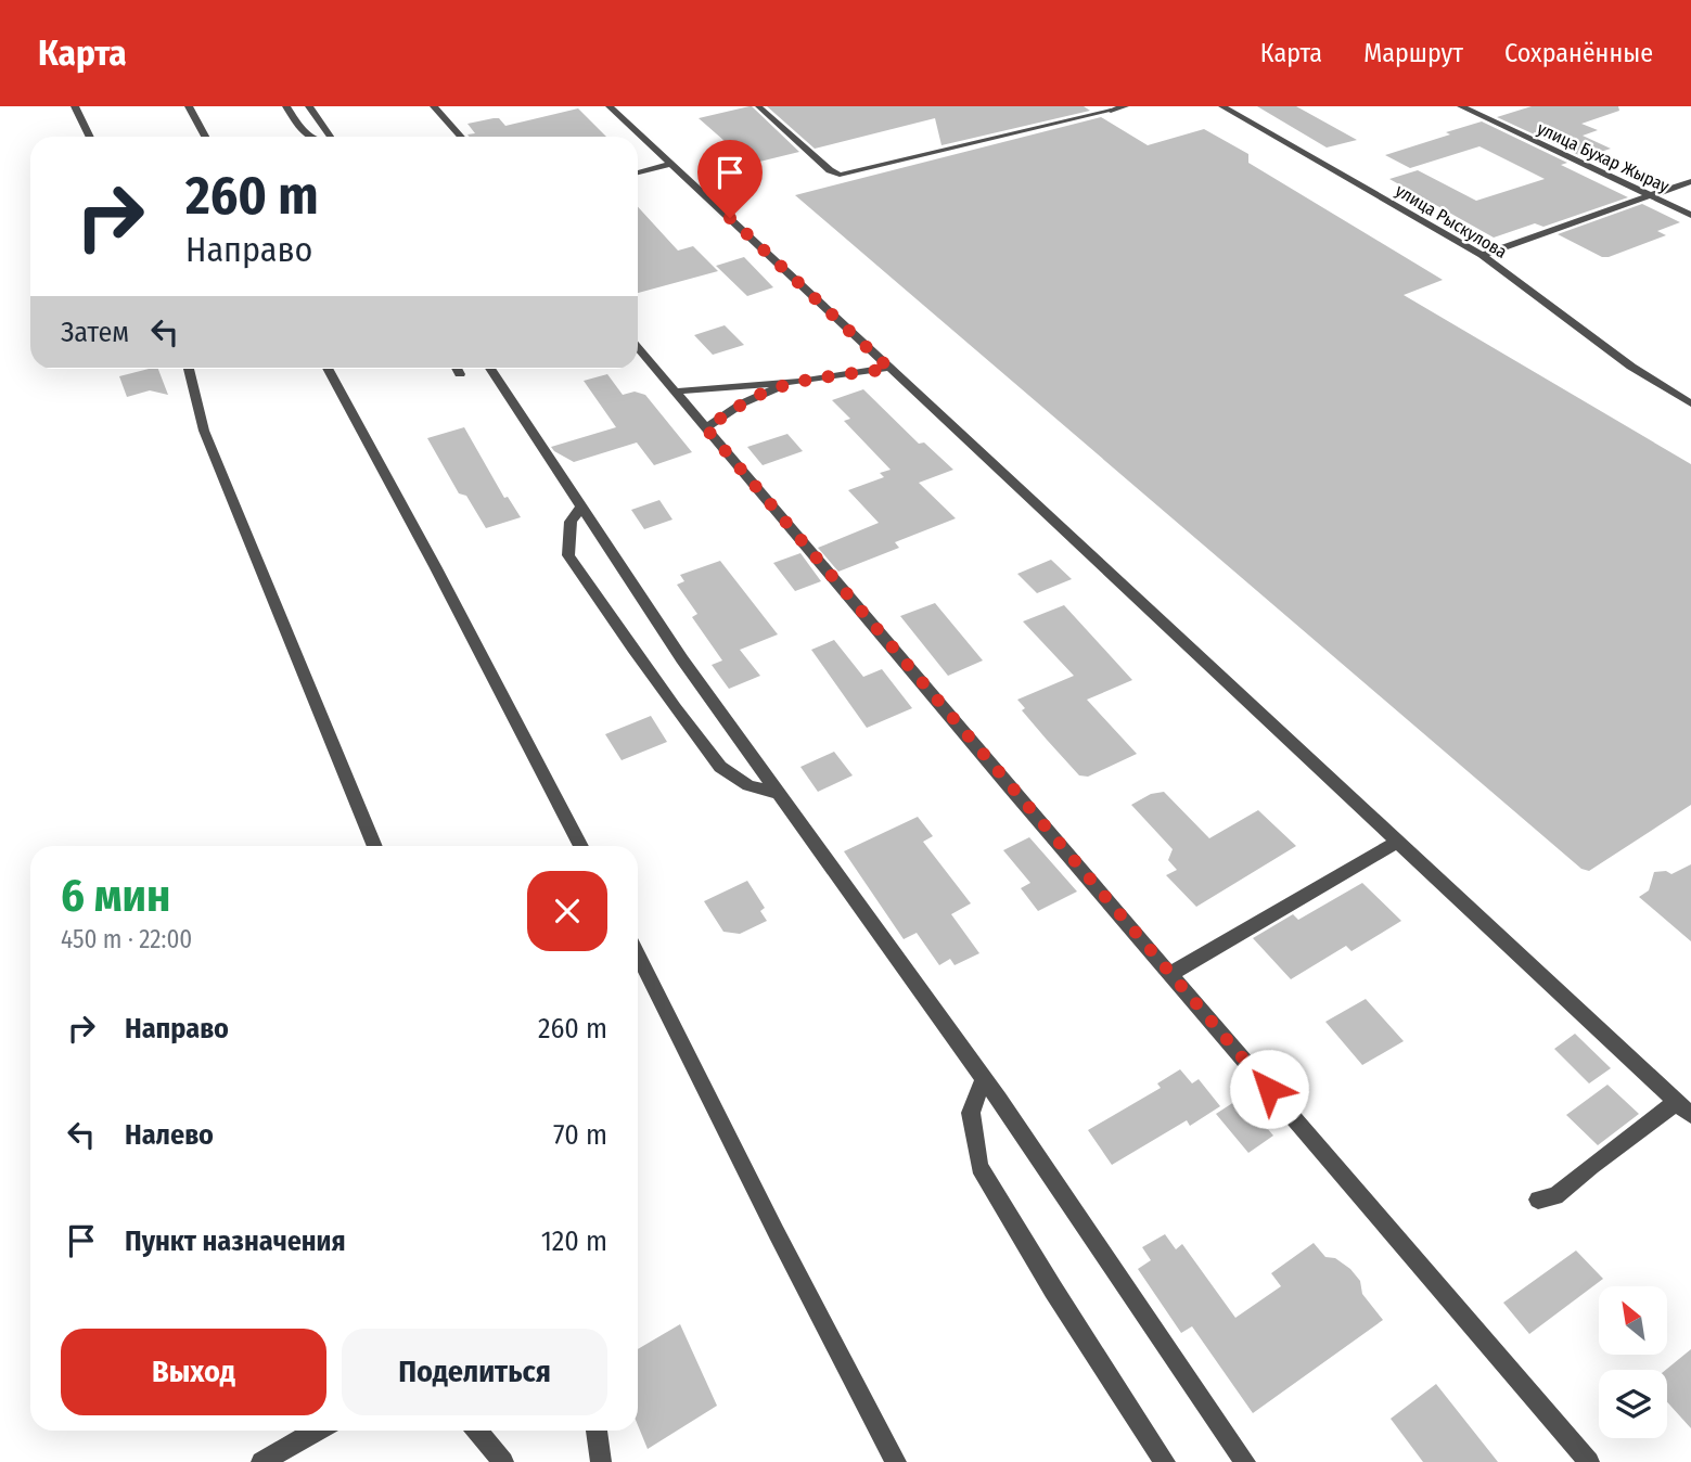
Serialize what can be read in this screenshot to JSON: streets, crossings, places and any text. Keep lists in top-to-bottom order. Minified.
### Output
{"streets":{"street":["улица Бухар Жырау","улица Рыскулова"]},"north":"top left","page":{"header":"Карта","nav":["Карта","Маршрут","Сохранённые"],"turn":["260 m","Направо"],"then":"Затем","heading":["6 мин","450 m · 22:00"],"list":[{"name":"Направо","value":"260 m"},{"name":"Налево","value":"70 m"},{"name":"Пункт назначения","value":"120 m"}],"buttons":["Выход","Поделиться"]}}
